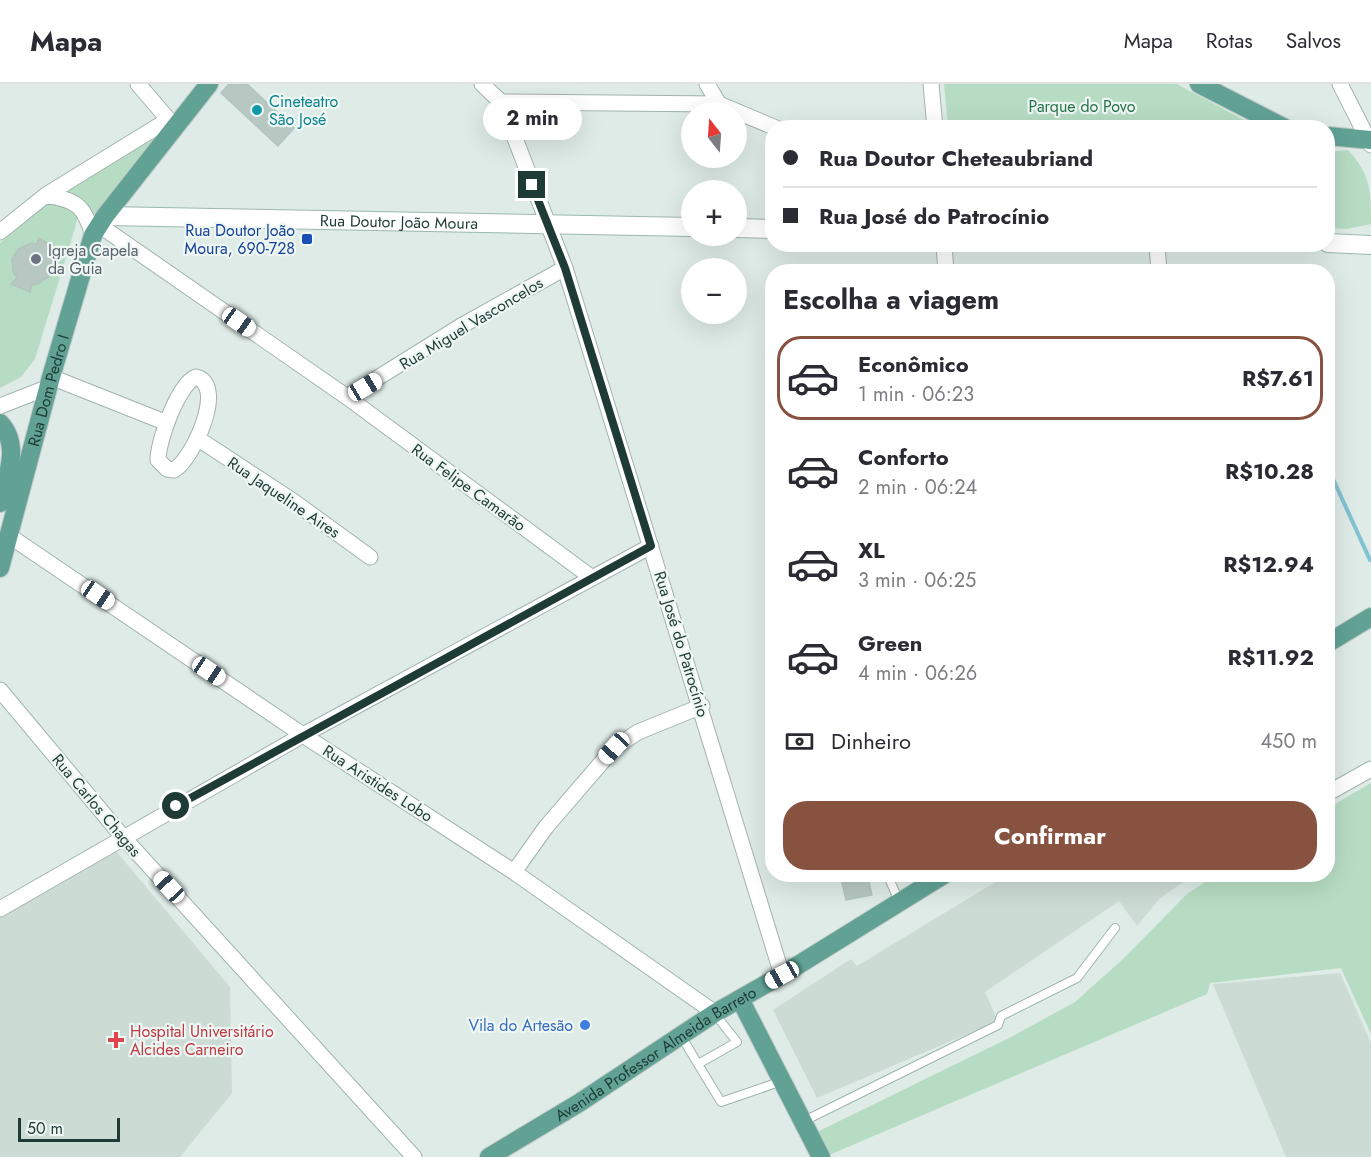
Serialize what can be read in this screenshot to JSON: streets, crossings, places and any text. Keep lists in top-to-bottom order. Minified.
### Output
{"streets":{"main road":["Rua Doutor João Moura","Rua Dom Pedro I","Avenida Professor Almeida Barreto"],"street":["Rua Miguel Vasconcelos","Rua Felipe Camarão","Rua Jaqueline Aires","Rua José do Patrocínio","Rua Aristides Lobo","Rua Carlos Chagas"]},"crossings":[["Rua Doutor João Moura","Rua Dom Pedro I"],["Rua Doutor João Moura","Rua Felipe Camarão"],["Rua Doutor João Moura","Rua José do Patrocínio"],["Rua Miguel Vasconcelos","Rua Felipe Camarão"],["Rua Miguel Vasconcelos","Rua José do Patrocínio"],["Rua Dom Pedro I","Rua Felipe Camarão"],["Rua Dom Pedro I","Rua Aristides Lobo"],["Rua José do Patrocínio","Avenida Professor Almeida Barreto"],["Rua Aristides Lobo","Avenida Professor Almeida Barreto"]],"parks":["Parque do Povo"],"places":{"other":["Cineteatro São José","Igreja Capela da Guia","Vila do Artesão"],"transit":["Rua Doutor João Moura, 690-728"],"health":["Hospital Universitário Alcides Carneiro"]},"scale_bar":"50 m","north":"top","page":{"header":"Mapa","nav":["Mapa","Rotas","Salvos"],"bubble":"2 min","map_buttons":["+","−"],"banner":["Rua Doutor Cheteaubriand","Rua José do Patrocínio"],"heading":"Escolha a viagem","list":[{"name":"Econômico","note":"1 min · 06:23","value":"R$7.61"},{"name":"Conforto","note":"2 min · 06:24","value":"R$10.28"},{"name":"XL","note":"3 min · 06:25","value":"R$12.94"},{"name":"Green","note":"4 min · 06:26","value":"R$11.92"}],"pay":["Dinheiro","450 m"],"buttons":"Confirmar","scale":"50 m"}}
